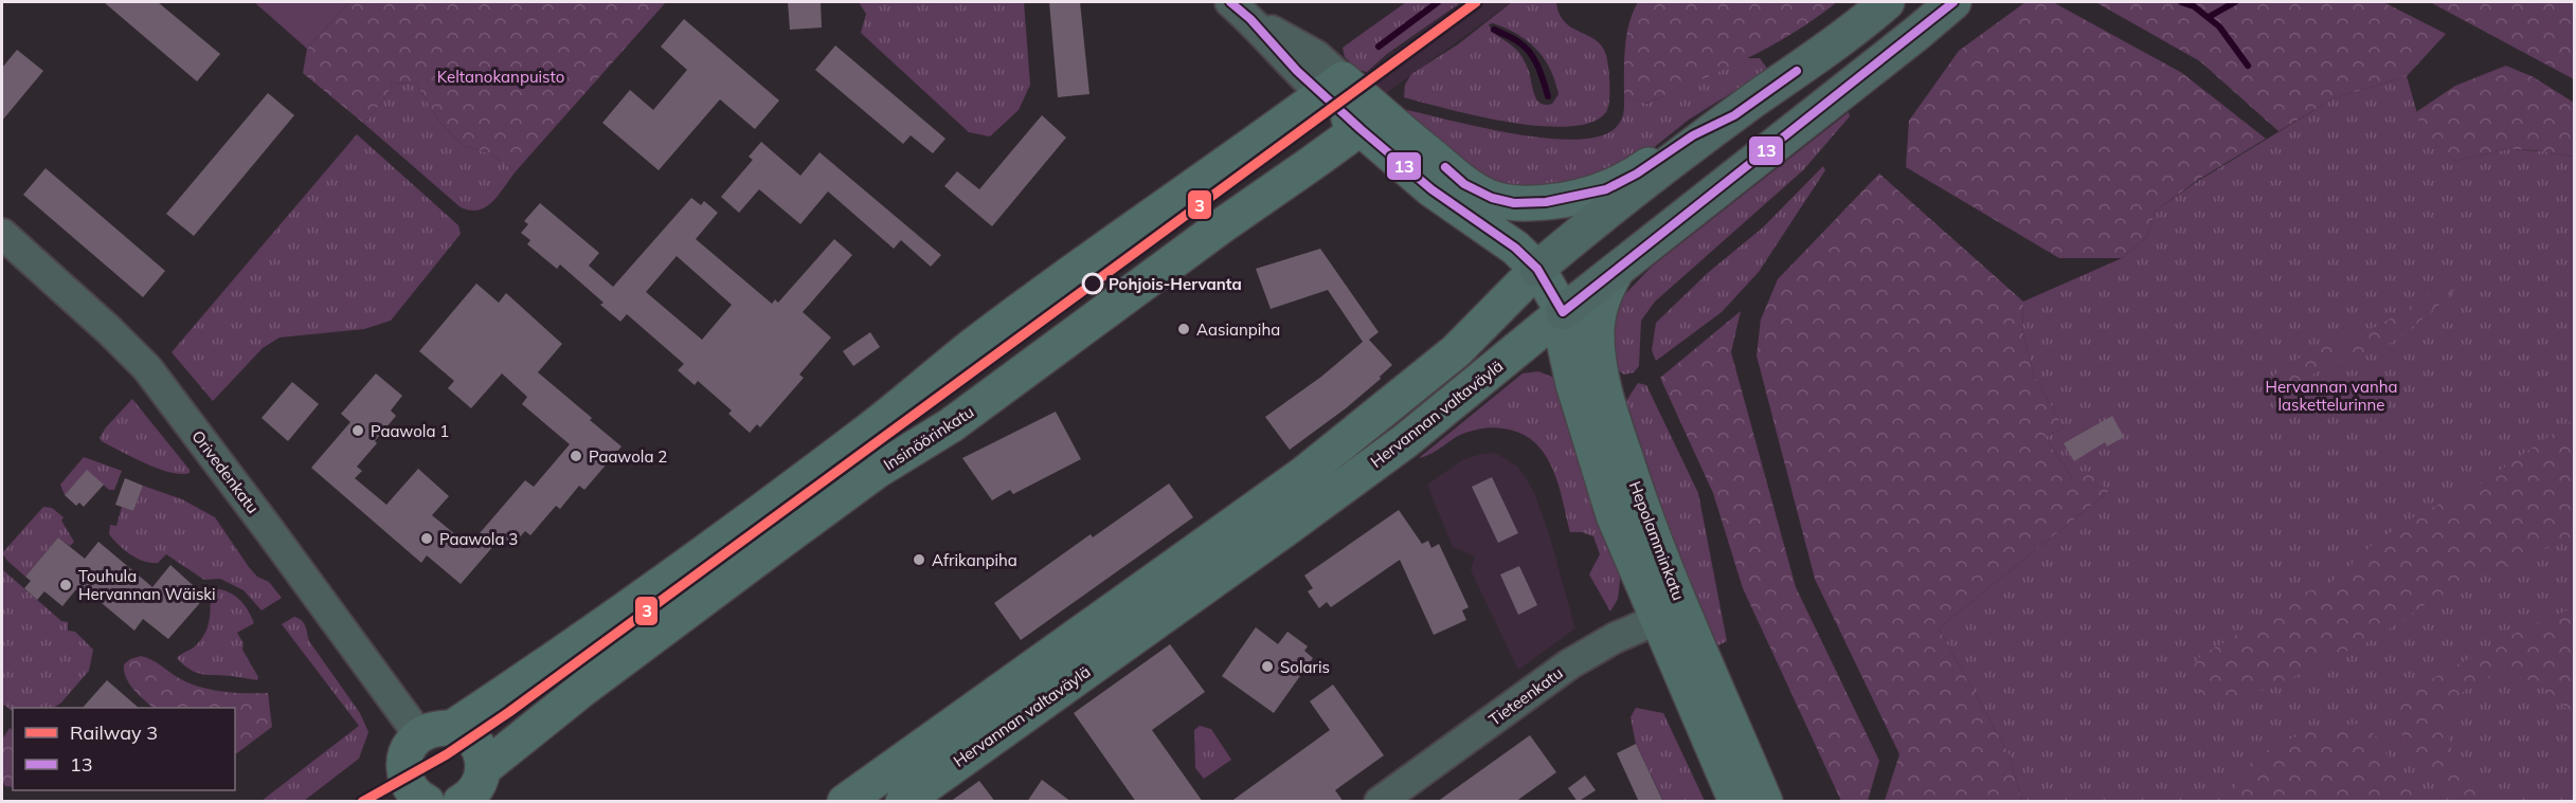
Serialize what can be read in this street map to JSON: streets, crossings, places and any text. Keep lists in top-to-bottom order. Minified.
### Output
{"streets":{"highway":["Hervannan valtaväylä"],"main road":["Insinöörinkatu","Hepolamminkatu"],"street":["Orivedenkatu","Tieteenkatu"]},"crossings":[["Hervannan valtaväylä","Hepolamminkatu"],["Hepolamminkatu","Tieteenkatu"]],"parks":["Keltanokanpuisto","Hervannan vanha laskettelurinne"],"places":["Pohjois-Hervanta","Aasianpiha","Paawola 1","Paawola 2","Paawola 3","Afrikanpiha","Touhula Hervannan Wäiski","Solaris"],"lines":["rail line 3","transit line 13"],"legend":["Railway 3","13"]}
